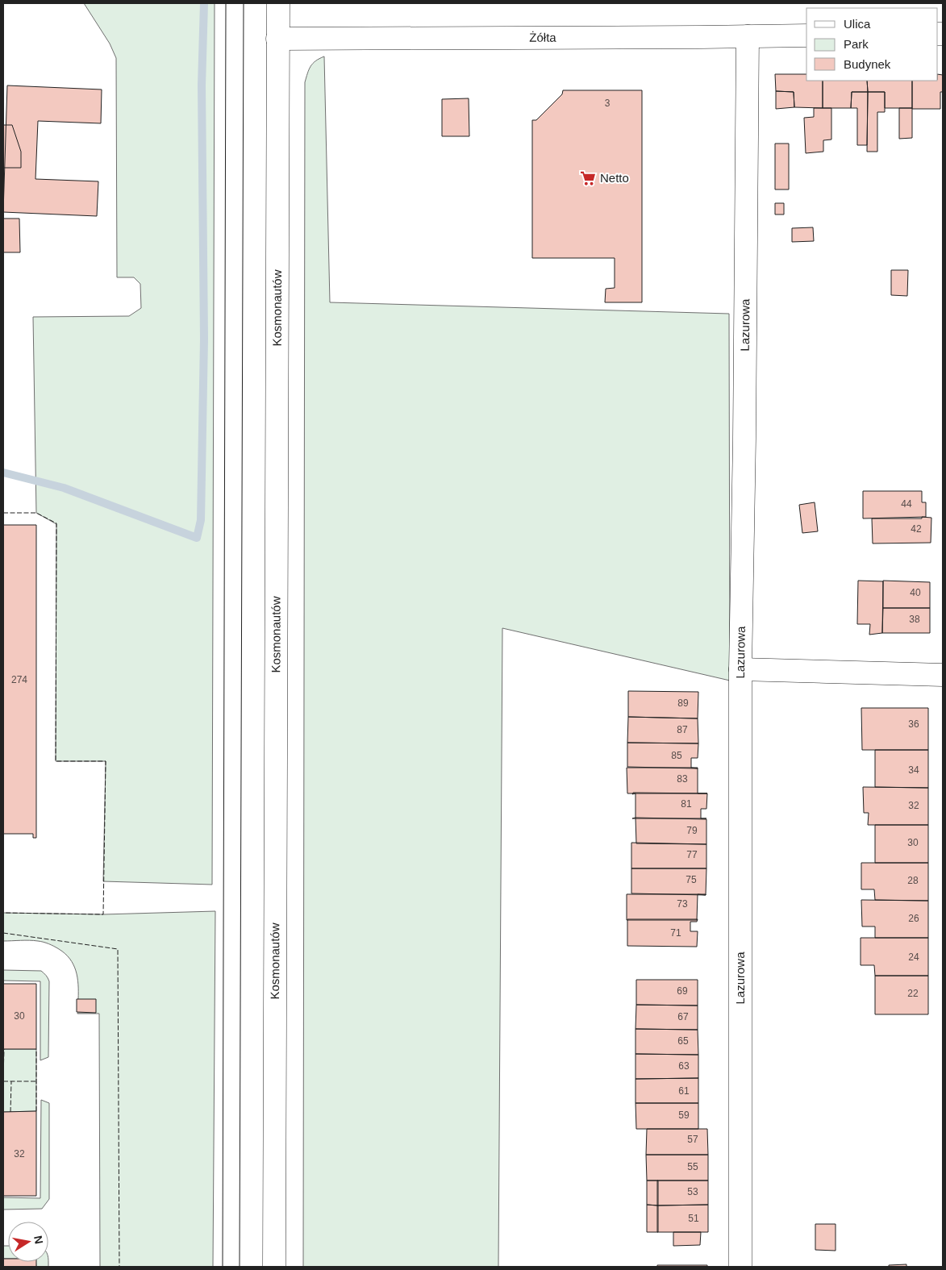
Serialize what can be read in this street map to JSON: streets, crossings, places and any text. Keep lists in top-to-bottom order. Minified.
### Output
{"streets":{"street":["Żółta","Kosmonautów","Lazurowa"]},"crossings":[["Żółta","Kosmonautów"],["Żółta","Lazurowa"]],"places":{"supermarket":["Netto"]},"house_numbers":["3","44","42","40","38","274","89","36","87","85","34","83","81","32","79","30","77","75","28","73","26","71","24","69","22","30","67","65","63","61","59","57","32","55","53","51"],"legend":["Ulica","Park","Budynek"],"north":"right"}
